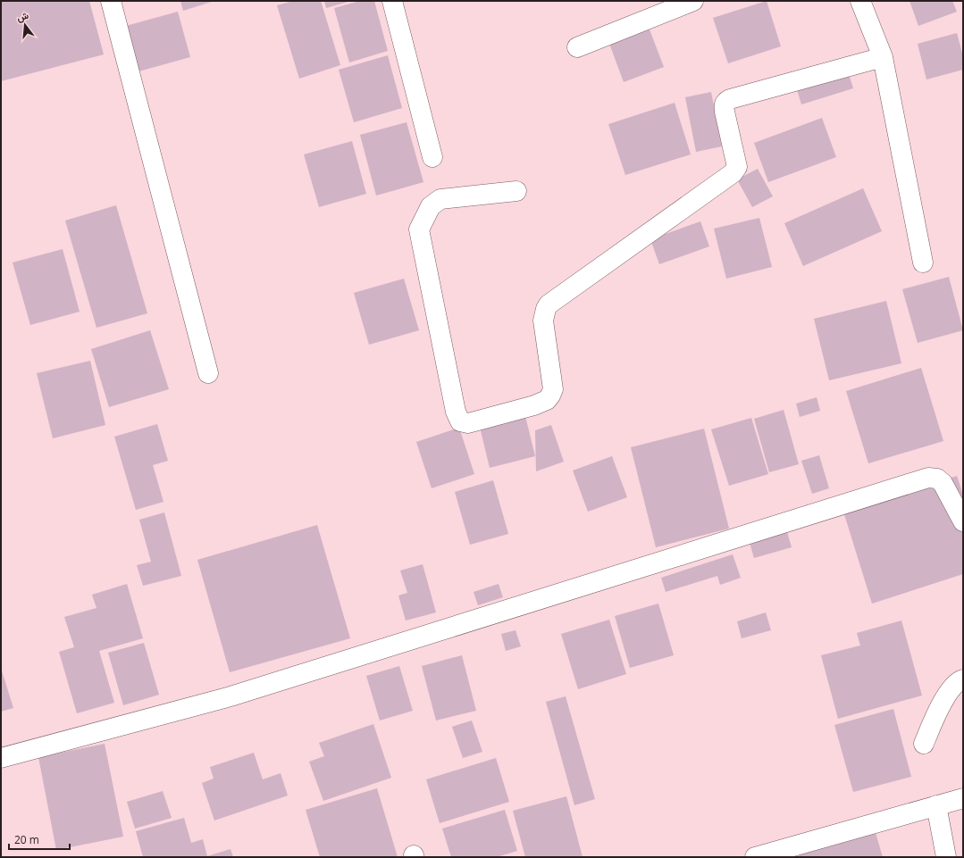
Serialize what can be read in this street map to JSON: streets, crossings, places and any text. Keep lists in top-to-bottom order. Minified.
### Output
{"scale_bar":"20 m","north":"top"}
